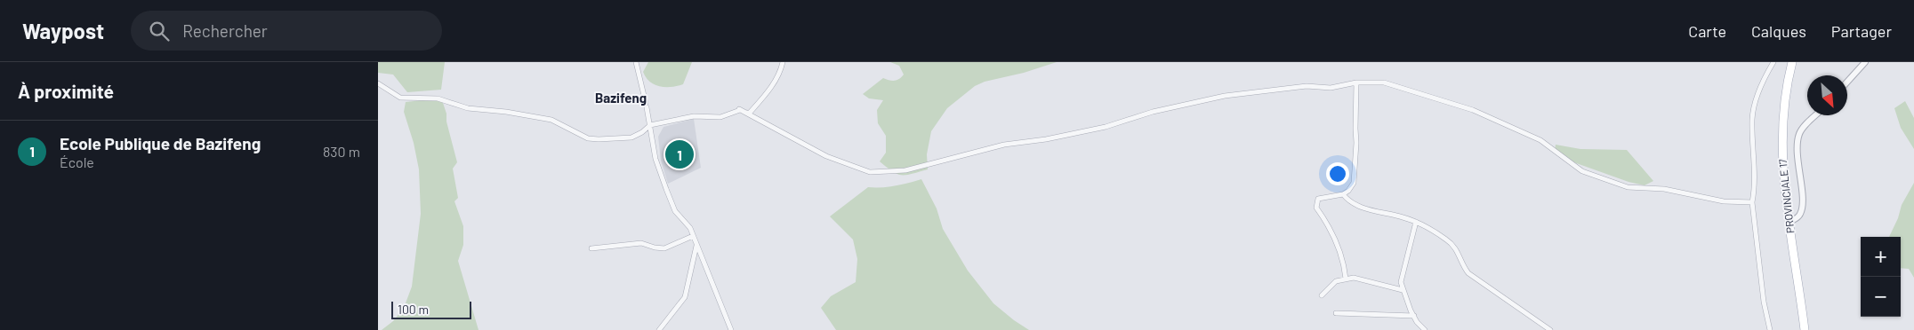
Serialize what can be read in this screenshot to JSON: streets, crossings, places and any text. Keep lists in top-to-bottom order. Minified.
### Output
{"streets":{"main road":["PROVINCIALE 17"]},"districts":["Bazifeng"],"scale_bar":"100 m","north":"bottom right","page":{"header":"Waypost","search":"Rechercher","nav":["Carte","Calques","Partager"],"heading":"À proximité","list":[{"mark":"1","name":"Ecole Publique de Bazifeng","note":"École","value":"830 m"}],"pins":"1","map_buttons":["+","−"],"scale":"100 m"}}
